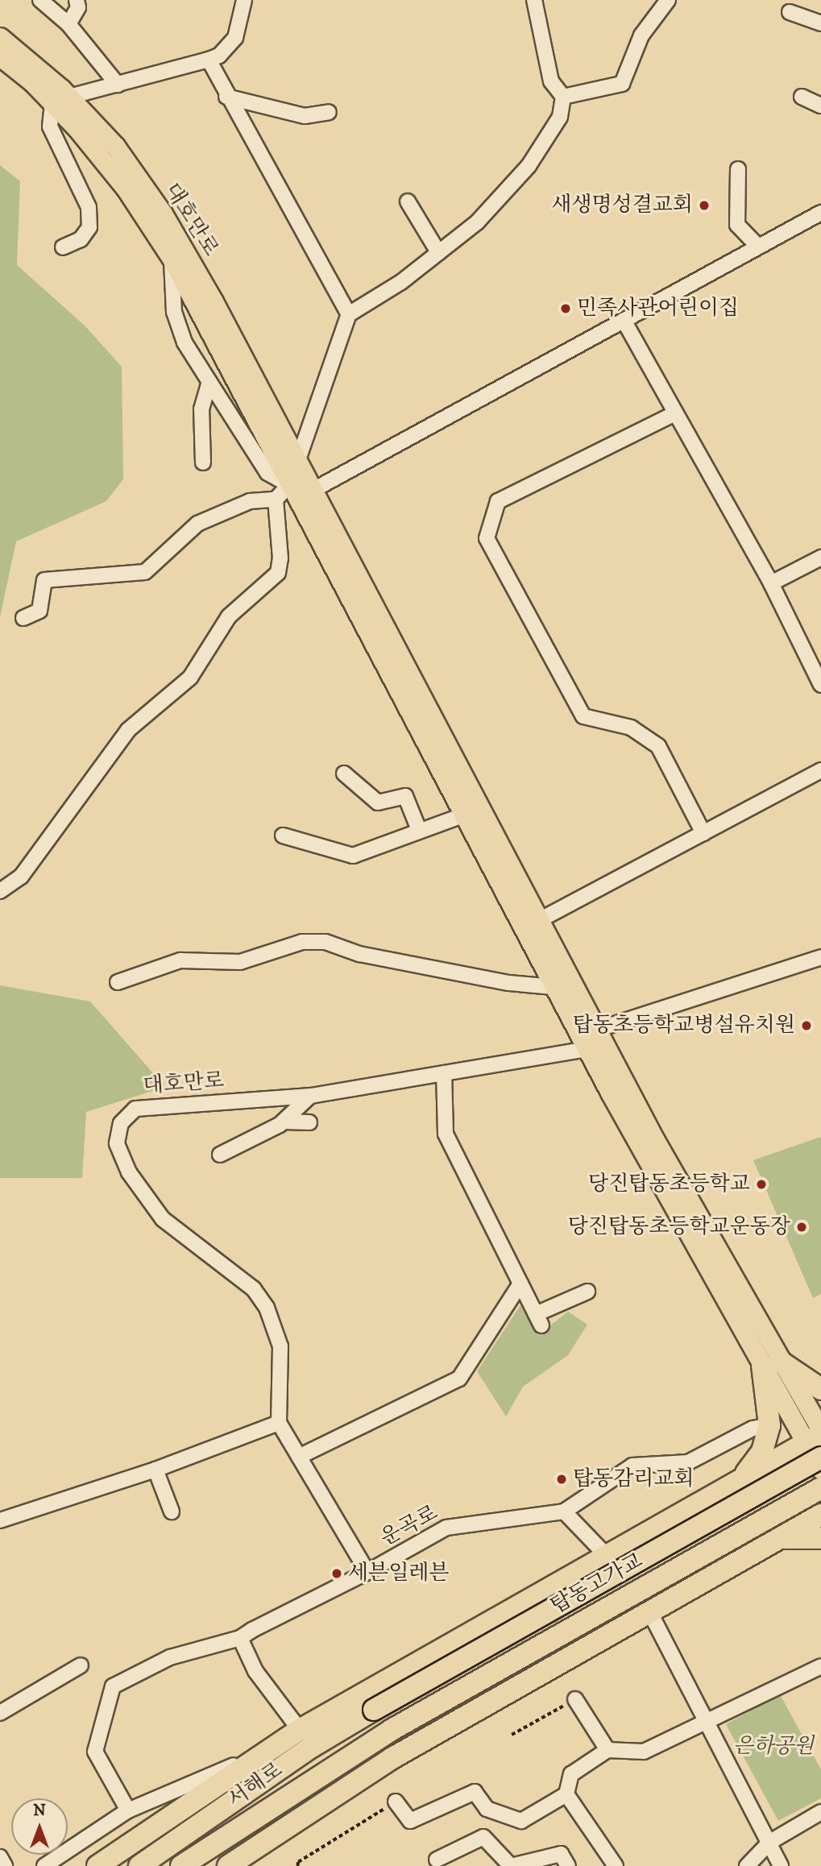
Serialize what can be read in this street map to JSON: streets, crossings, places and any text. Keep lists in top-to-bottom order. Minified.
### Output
{"streets":{"highway":["탑동고가교","서해로"],"main road":["대호만로"],"street":["운곡로"]},"crossings":[["탑동고가교","서해로"]],"parks":["은하공원"],"places":["새생명성결교회","민족사관어린이집","탑동초등학교병설유치원","당진탑동초등학교","당진탑동초등학교운동장","탑동감리교회","세븐일레븐"],"north":"top"}
